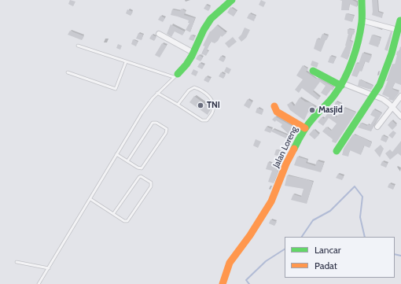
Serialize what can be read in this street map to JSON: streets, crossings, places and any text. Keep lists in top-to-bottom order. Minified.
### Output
{"streets":{"street":["Jalan Loreng"]},"places":["TNI","Masjid"],"legend":["Lancar","Padat"]}
